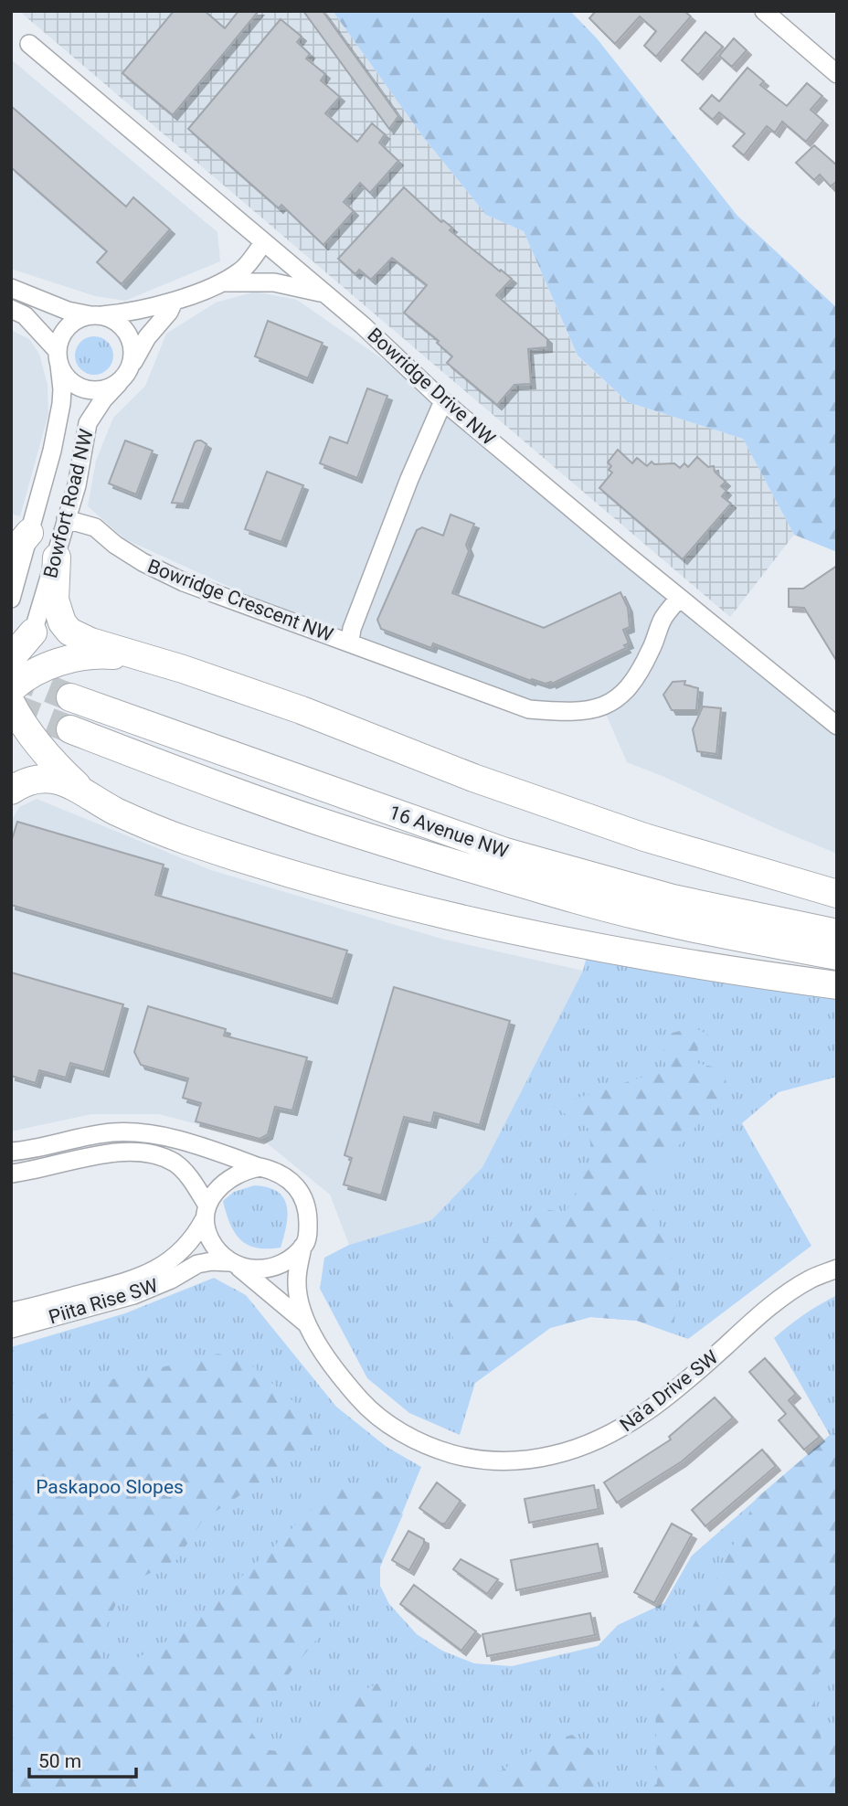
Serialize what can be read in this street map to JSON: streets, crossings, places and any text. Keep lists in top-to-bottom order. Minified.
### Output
{"streets":{"highway":["16 Avenue NW"],"street":["Bowridge Drive NW","Bowfort Road NW","Bowridge Crescent NW","Piita Rise SW","Na'a Drive SW"]},"crossings":[["Bowridge Drive NW","Bowridge Crescent NW"],["Bowfort Road NW","Bowridge Crescent NW"],["Piita Rise SW","Na'a Drive SW"]],"parks":["Paskapoo Slopes"],"scale_bar":"50 m"}
